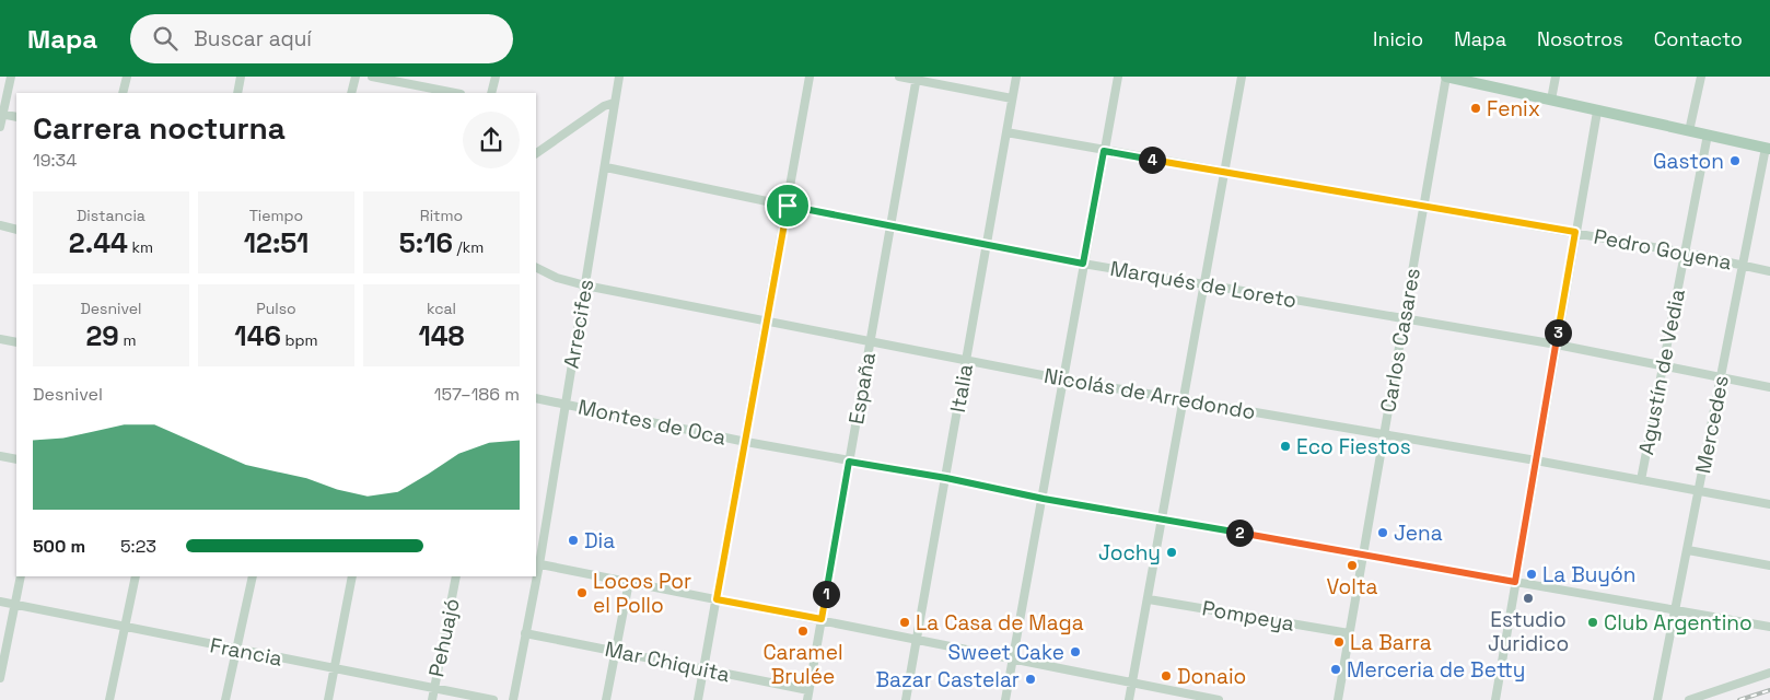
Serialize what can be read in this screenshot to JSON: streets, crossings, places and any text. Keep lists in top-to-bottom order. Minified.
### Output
{"streets":{"street":["Pedro Goyena","Marqués de Loreto","Arrecifes","Carlos Casares","Agustín de Vedia","España","Italia","Nicolás de Arredondo","Montes de Oca","Mercedes","Pompeya","Pehuajó","Francia","Mar Chiquita"]},"crossings":[["Pedro Goyena","Carlos Casares"],["Pedro Goyena","Agustín de Vedia"],["Pedro Goyena","Italia"],["Pedro Goyena","Mercedes"],["Marqués de Loreto","Arrecifes"],["Marqués de Loreto","Carlos Casares"],["Marqués de Loreto","Agustín de Vedia"],["Marqués de Loreto","España"],["Marqués de Loreto","Italia"],["Marqués de Loreto","Mercedes"],["Arrecifes","Nicolás de Arredondo"],["Arrecifes","Montes de Oca"],["Arrecifes","Mar Chiquita"],["Carlos Casares","Nicolás de Arredondo"],["Carlos Casares","Montes de Oca"],["Carlos Casares","Pompeya"],["Agustín de Vedia","Nicolás de Arredondo"],["España","Nicolás de Arredondo"],["España","Montes de Oca"],["España","Mar Chiquita"],["Italia","Nicolás de Arredondo"],["Italia","Montes de Oca"],["Nicolás de Arredondo","Mercedes"],["Montes de Oca","Mercedes"],["Pehuajó","Francia"]],"places":["Fenix","Gaston","Eco Fiestos","Jena","Dia","Jochy","Volta","La Buyón","Locos Por el Pollo","Estudio Juridico","La Casa de Maga","Club Argentino","Caramel Brulée","La Barra","Sweet Cake","Merceria de Betty","Donaio","Bazar Castelar"],"page":{"header":"Mapa","search":"Buscar aquí","nav":["Inicio","Mapa","Nosotros","Contacto"],"heading":["Carrera nocturna","19:34"],"pins":["4","3","2","1"],"stats":[["Distancia","2.44 km"],["Tiempo","12:51"],["Ritmo","5:16 /km"],["Desnivel","29 m"],["Pulso","146 bpm"],["kcal","148"]],"chart":["Desnivel","157–186 m"],"list":[{"name":"500 m","note":"5:23"}]}}
